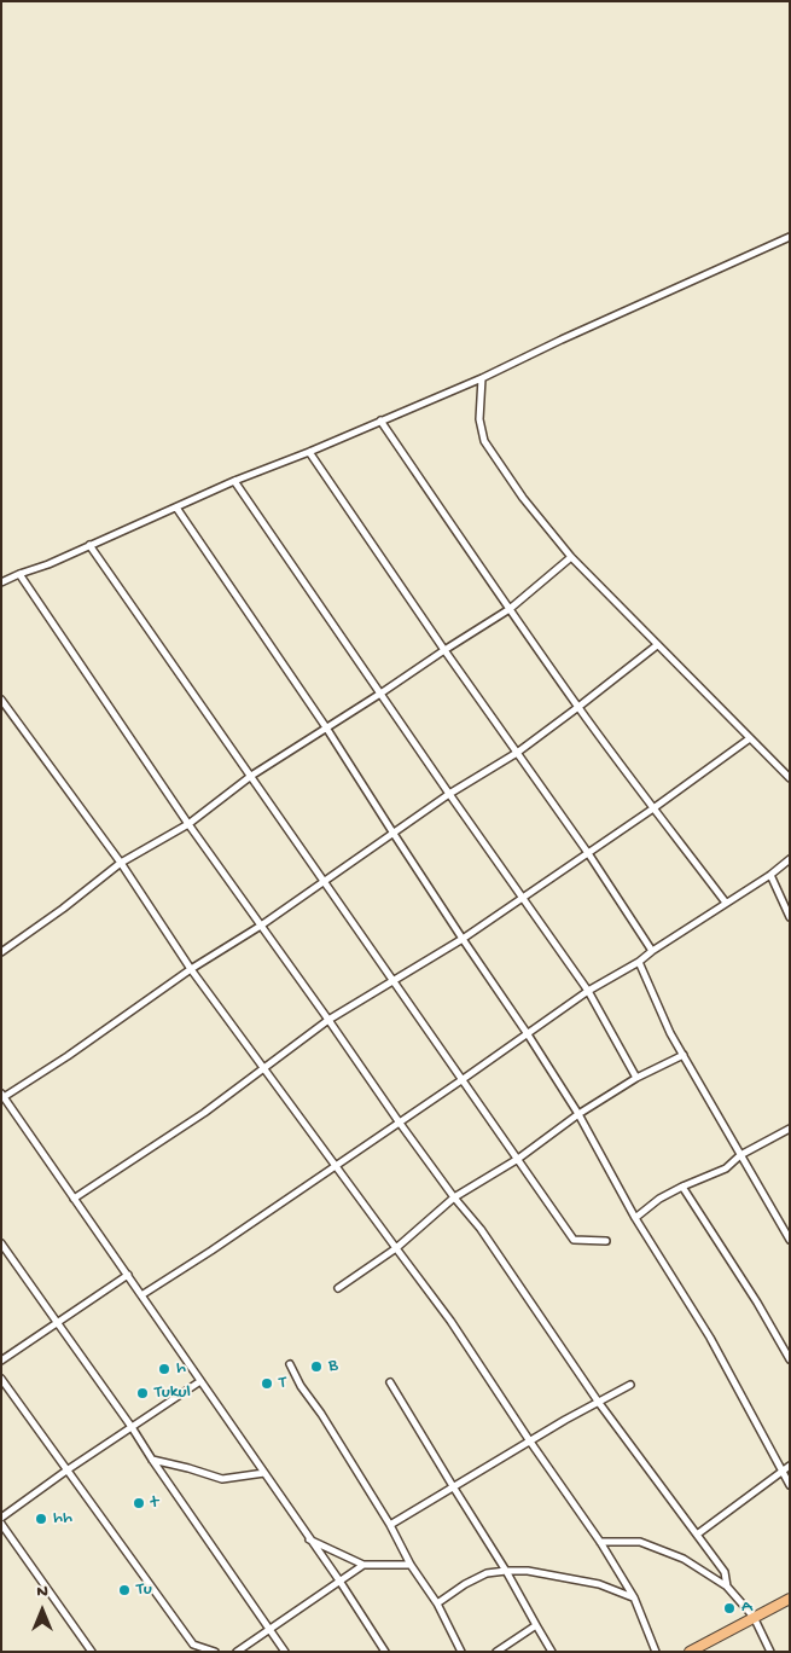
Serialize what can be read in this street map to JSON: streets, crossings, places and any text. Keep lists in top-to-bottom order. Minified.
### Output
{"places":["B","h","T","Tukul","t","hh","Tu","A"],"north":"top"}
